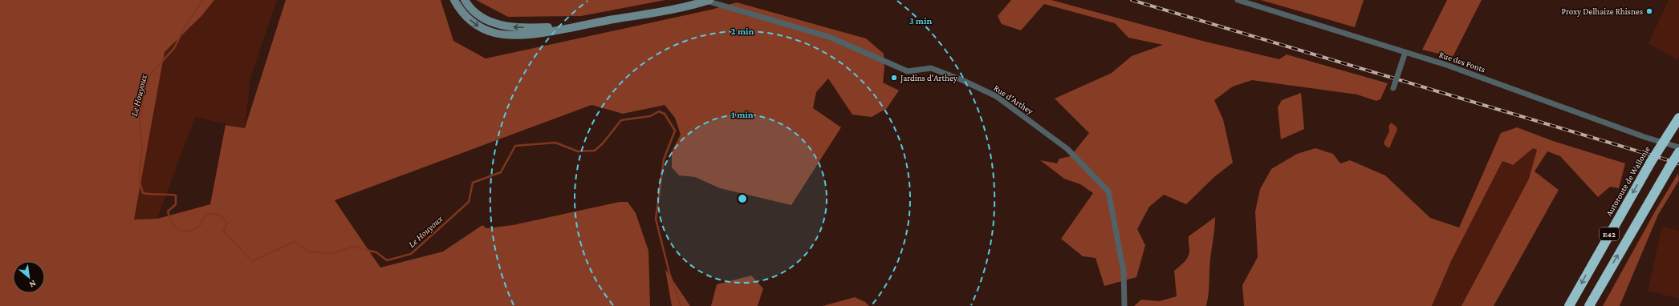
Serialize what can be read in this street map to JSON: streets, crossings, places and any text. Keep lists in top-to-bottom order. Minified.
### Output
{"streets":{"highway":["Autoroute de Wallonie","E42"],"street":["Rue des Ponts","Rue d'Arthey"]},"water":["Le Houyoux"],"places":["Proxy Delhaize Rhisnes","Jardins d'Arthey"],"north":"bottom right","rings":["3 min","2 min","1 min"]}
